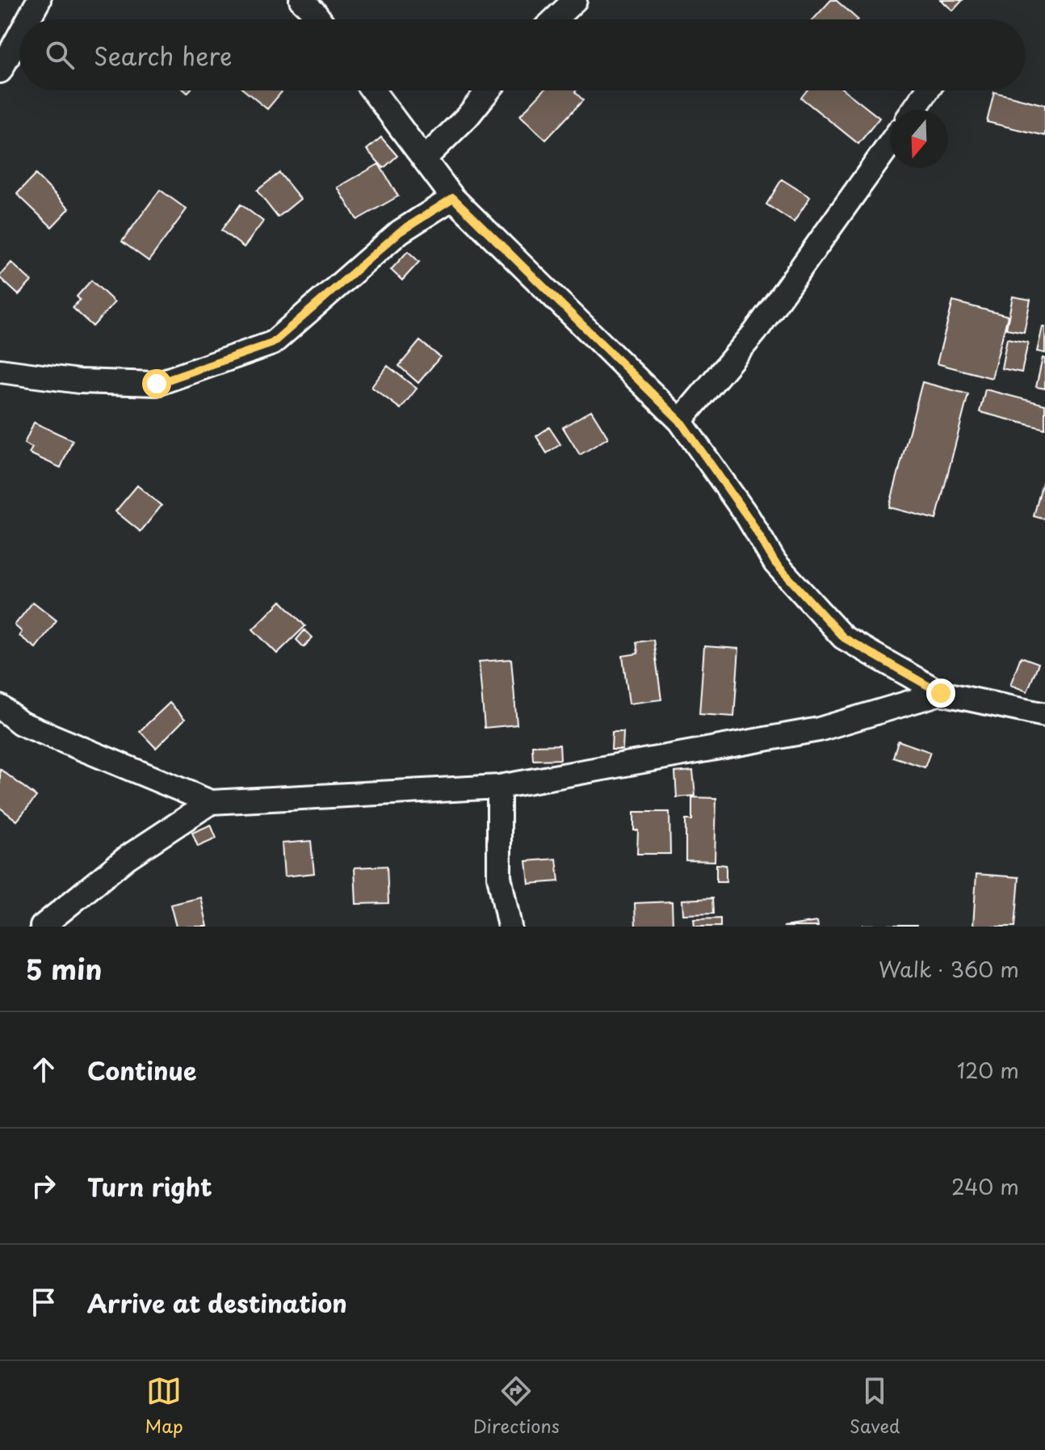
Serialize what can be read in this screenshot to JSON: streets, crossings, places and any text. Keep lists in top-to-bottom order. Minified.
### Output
{"north":"bottom","page":{"search":"Search here","heading":["5 min","Walk · 360 m"],"list":[["Continue","120 m"],["Turn right","240 m"],"Arrive at destination"],"nav":["Map","Directions","Saved"]}}
